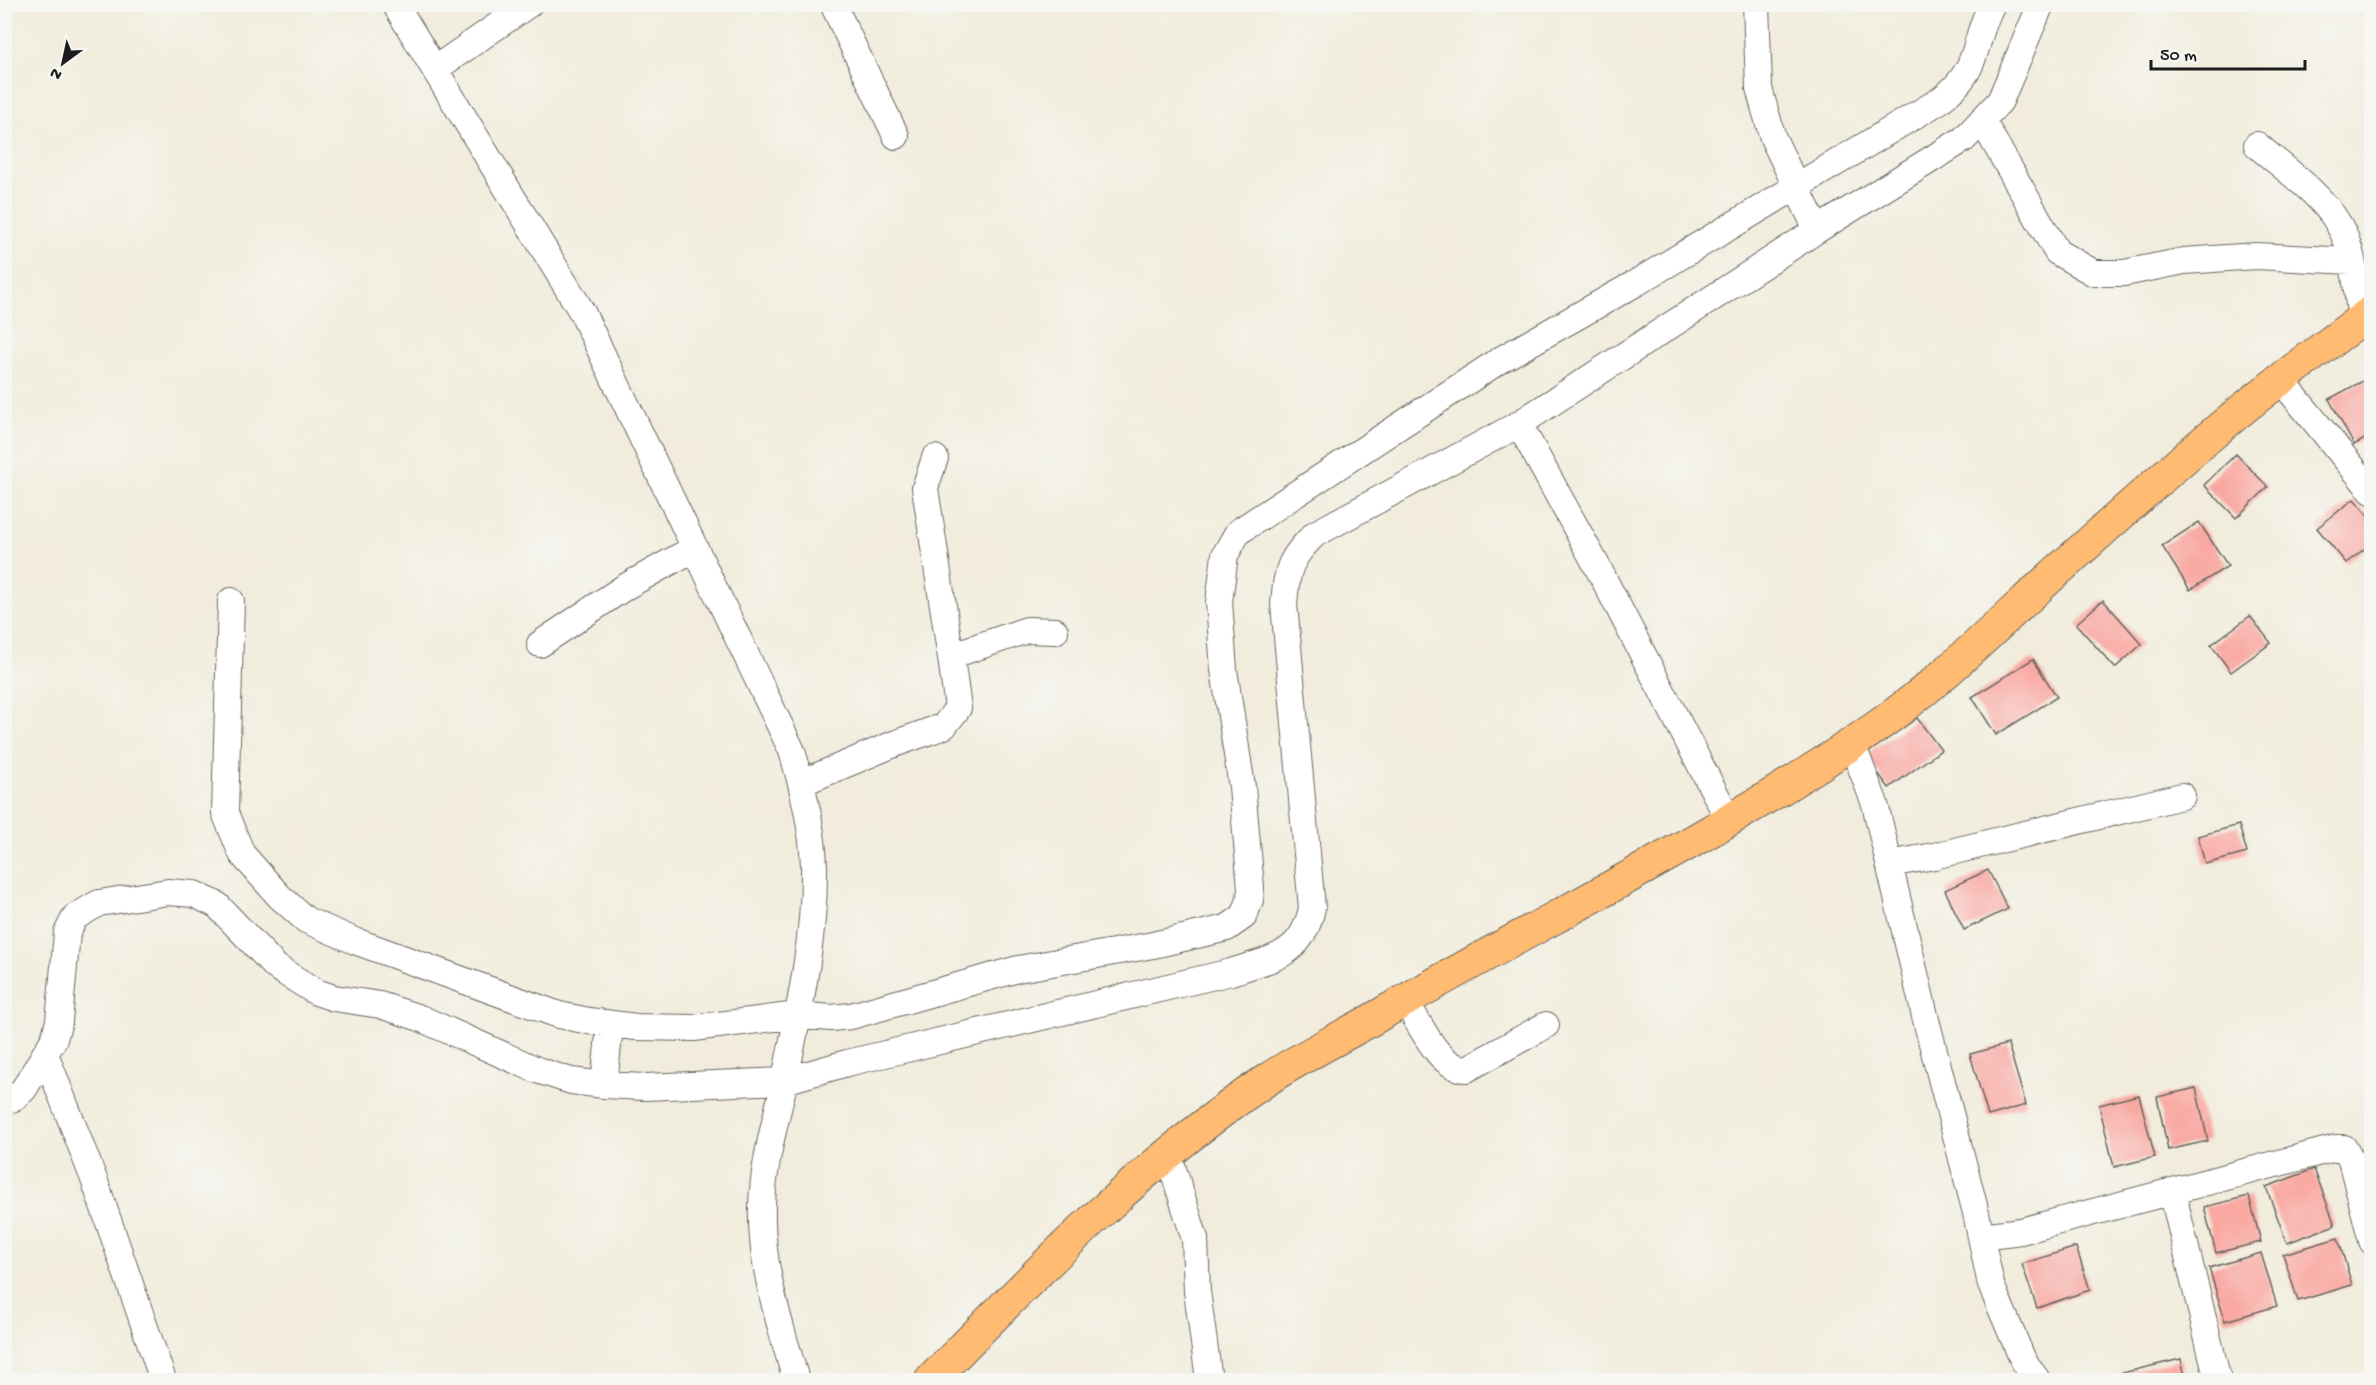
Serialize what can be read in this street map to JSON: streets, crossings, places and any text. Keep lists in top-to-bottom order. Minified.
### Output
{"scale_bar":"50 m","north":"bottom left"}
